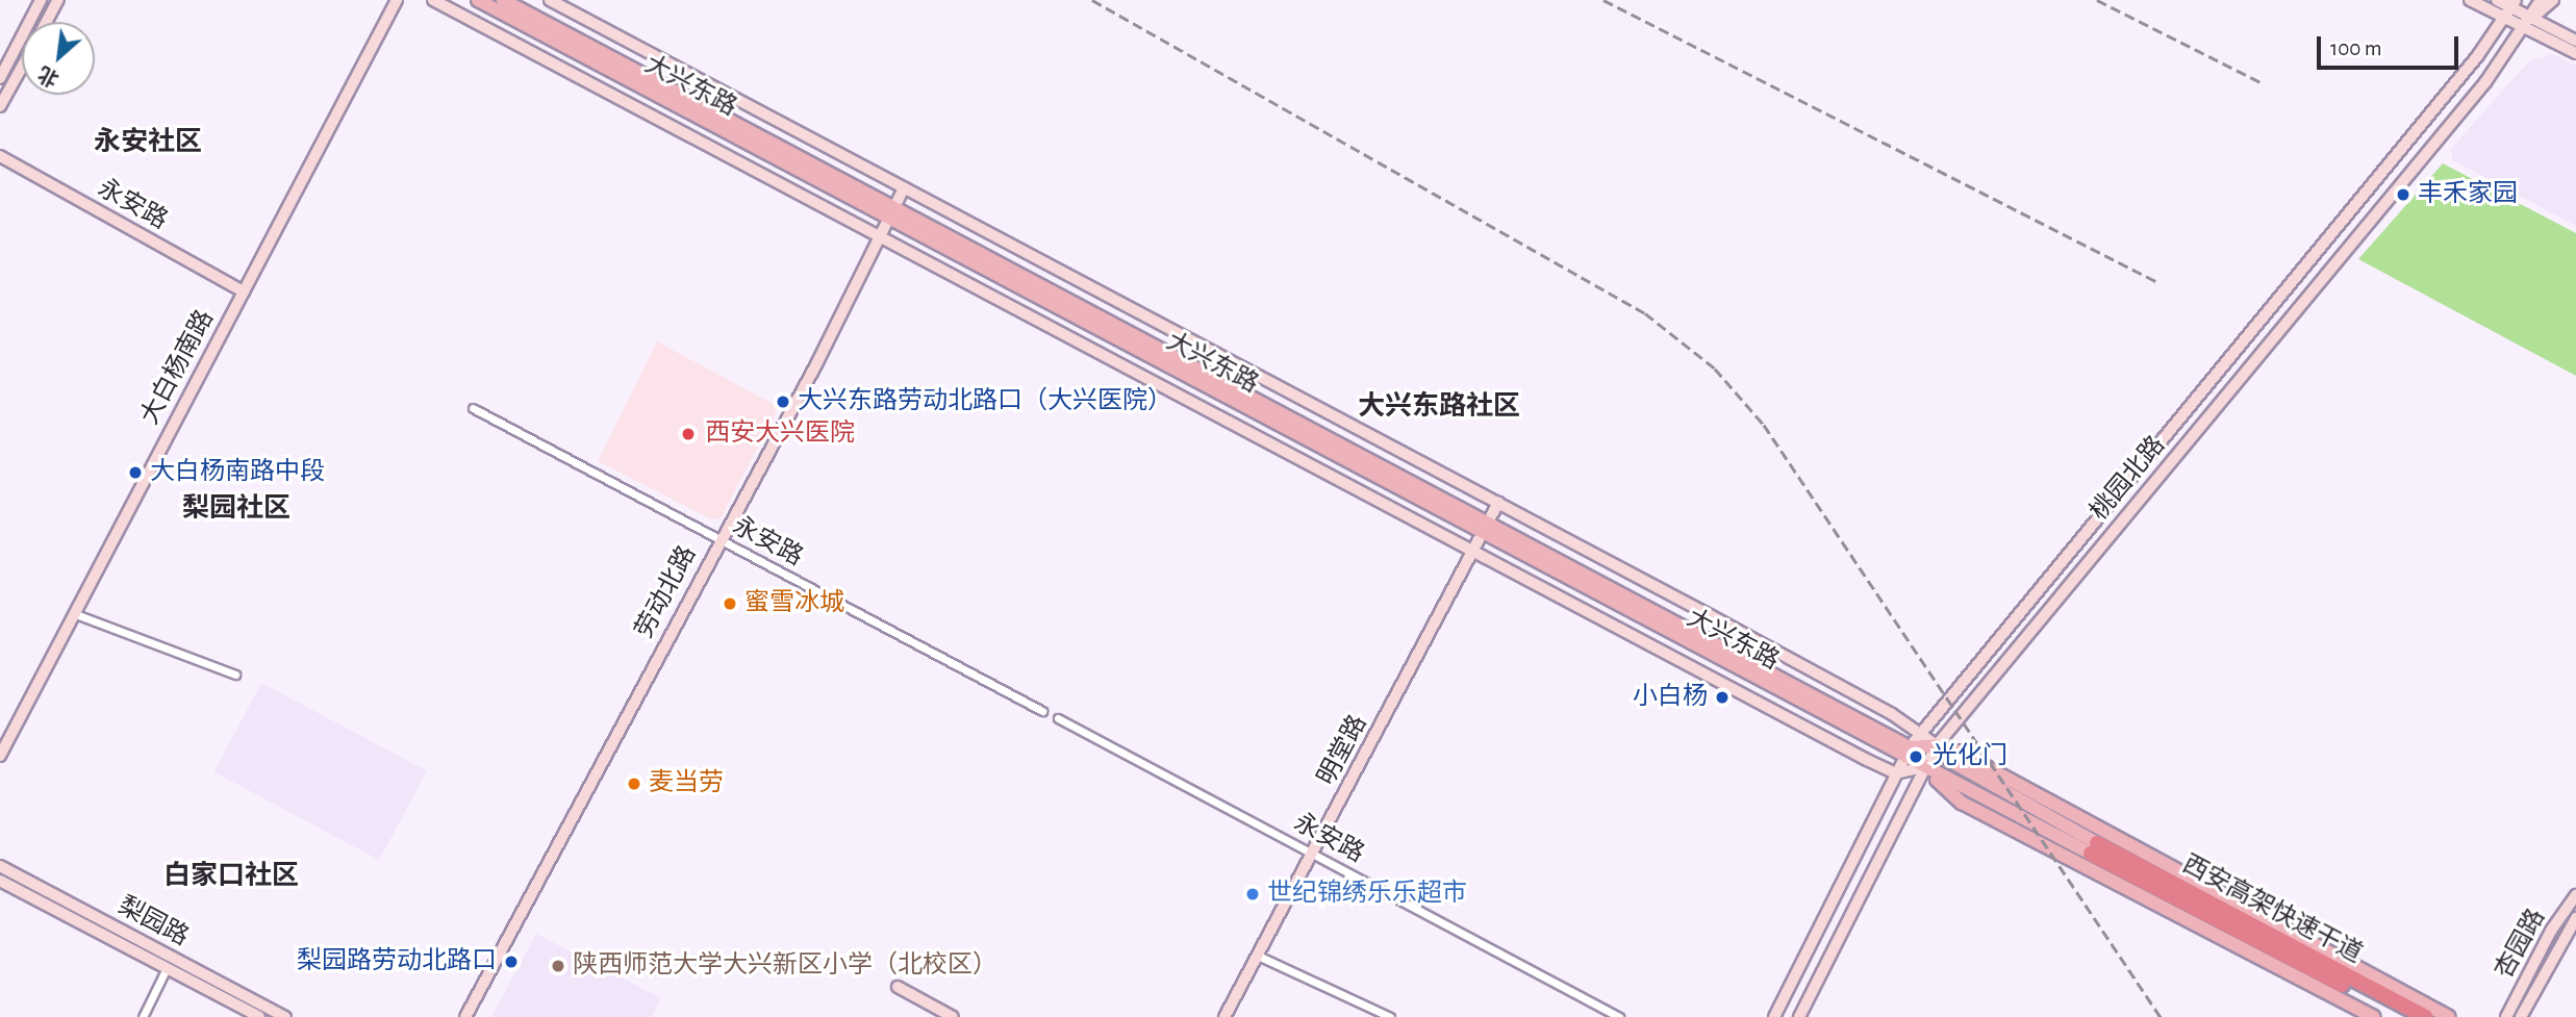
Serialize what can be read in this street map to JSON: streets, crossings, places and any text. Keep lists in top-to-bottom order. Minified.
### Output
{"streets":{"highway":["西安高架快速干道"],"main road":["大兴东路","永安路","大白杨南路","桃园北路","劳动北路","明堂路","梨园路","杏园路"]},"crossings":[["大兴东路","桃园北路"],["大兴东路","劳动北路"],["大兴东路","明堂路"],["大兴东路","西安高架快速干道"],["永安路","大白杨南路"],["永安路","劳动北路"],["永安路","明堂路"]],"districts":["永安社区","大兴东路社区","梨园社区","白家口社区"],"places":["丰禾家园","大兴东路劳动北路口（大兴医院）","西安大兴医院","大白杨南路中段","蜜雪冰城","小白杨","光化门","麦当劳","世纪锦绣乐乐超市","梨园路劳动北路口","陕西师范大学大兴新区小学（北校区）"],"scale_bar":"100 m","north":"bottom left"}
